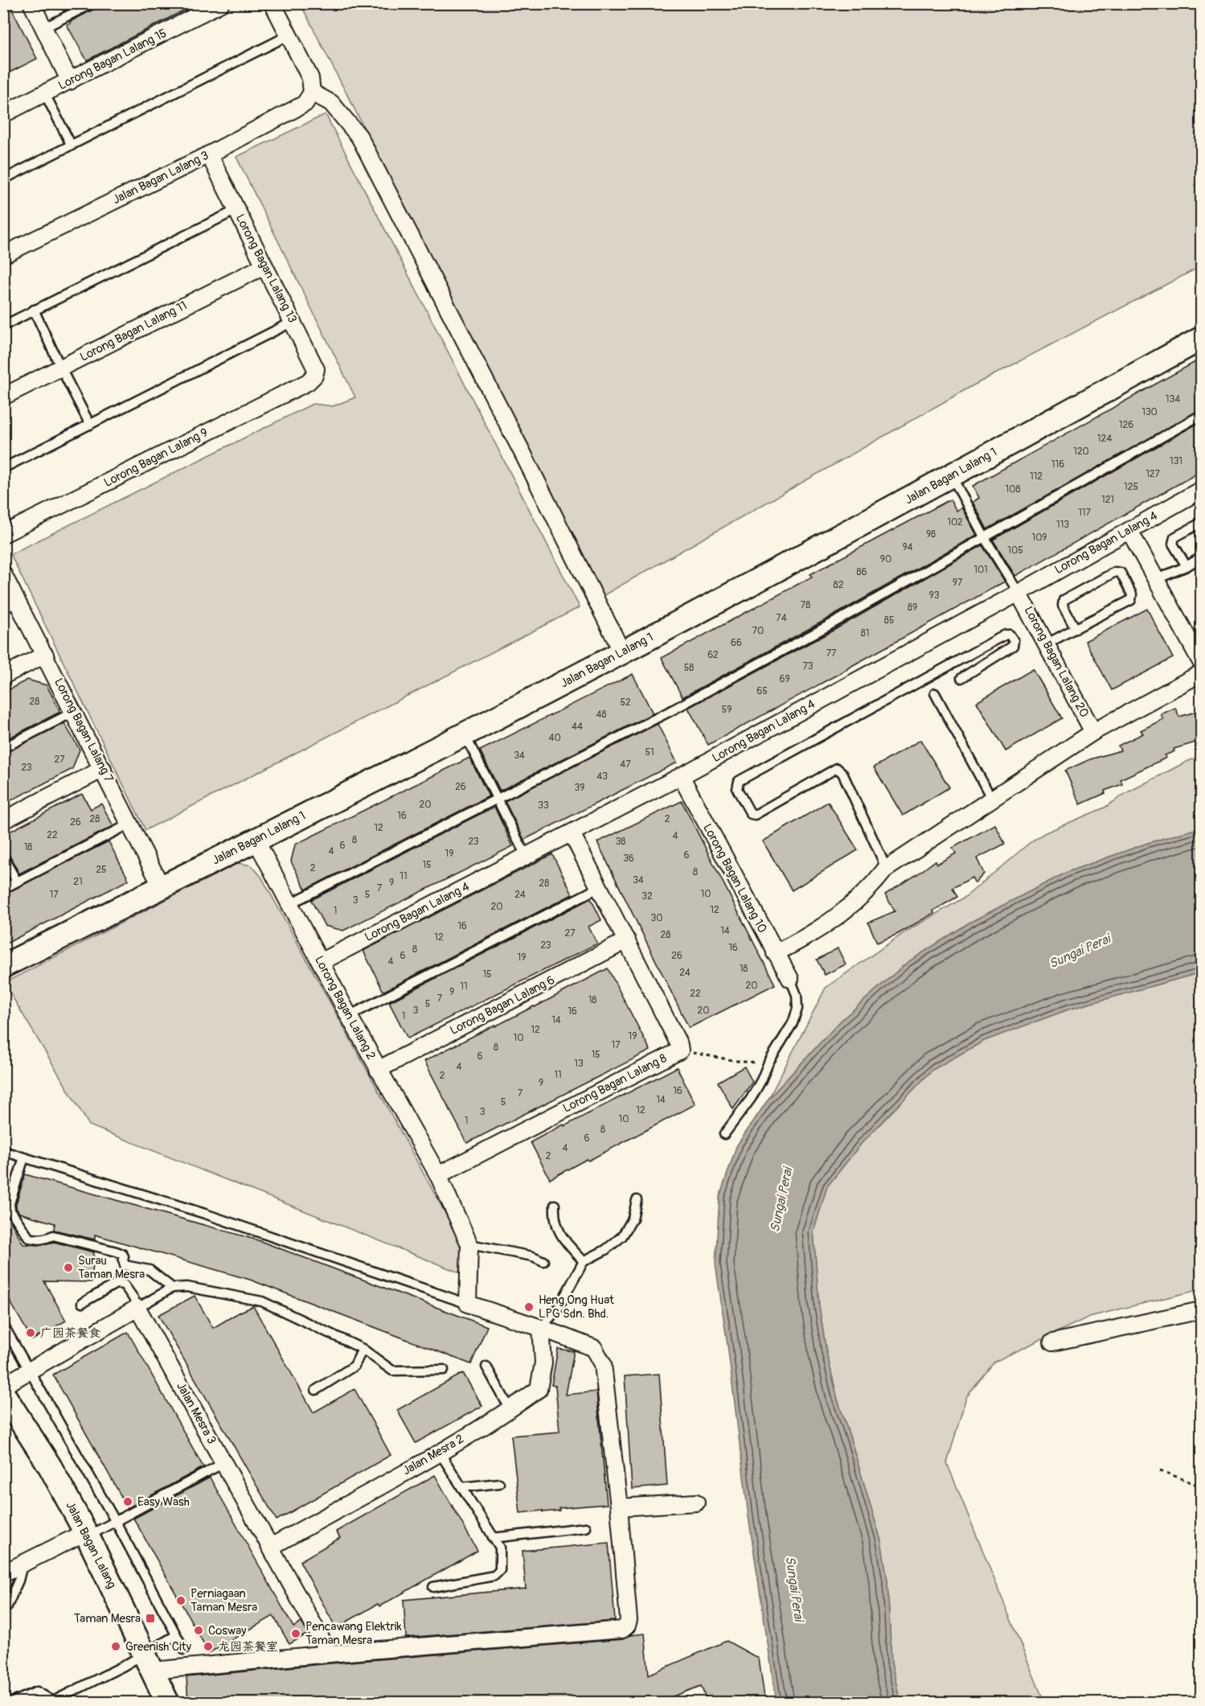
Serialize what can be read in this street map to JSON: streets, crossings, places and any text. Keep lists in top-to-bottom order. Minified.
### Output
{"streets":{"main road":["Jalan Bagan Lalang 1","Jalan Bagan Lalang"],"street":["Lorong Bagan Lalang 15","Jalan Bagan Lalang 3","Lorong Bagan Lalang 13","Lorong Bagan Lalang 11","Lorong Bagan Lalang 9","Lorong Bagan Lalang 4","Lorong Bagan Lalang 20","Lorong Bagan Lalang 7","Lorong Bagan Lalang 10","Lorong Bagan Lalang 6","Lorong Bagan Lalang 2","Lorong Bagan Lalang 8","Jalan Mesra 3","Jalan Mesra 2"]},"crossings":[["Jalan Bagan Lalang 3","Lorong Bagan Lalang 13"],["Lorong Bagan Lalang 13","Lorong Bagan Lalang 11"],["Lorong Bagan Lalang 13","Lorong Bagan Lalang 9"],["Jalan Bagan Lalang 1","Lorong Bagan Lalang 7"],["Jalan Bagan Lalang 1","Lorong Bagan Lalang 2"],["Lorong Bagan Lalang 4","Lorong Bagan Lalang 20"],["Lorong Bagan Lalang 4","Lorong Bagan Lalang 10"],["Lorong Bagan Lalang 4","Lorong Bagan Lalang 2"],["Lorong Bagan Lalang 4","Lorong Bagan Lalang 8"],["Lorong Bagan Lalang 6","Lorong Bagan Lalang 2"],["Lorong Bagan Lalang 6","Lorong Bagan Lalang 8"],["Lorong Bagan Lalang 2","Lorong Bagan Lalang 8"],["Jalan Mesra 3","Jalan Mesra 2"]],"water":["Sungai Perai"],"places":{"other":["Surau Taman Mesra","Heng Ong Huat LPG Sdn. Bhd.","广园茶餐食","Easy Wash","Perniagaan Taman Mesra","Cosway","Pencawang Elektrik Taman Mesra","Greenish City","龙园茶餐室"],"transit":["Taman Mesra"]},"house_numbers":["134","130","126","124","120","131","116","127","112","125","108","121","117","102","113","98","109","94","105","90","101","86","97","82","93","78","89","74","85","70","81","66","77","62","73","58","69","65","28","52","59","48","44","40","51","34","27","47","23","43","26","39","20","33","16","28","2","26","12","22","4","8","23","38","6","18","4","19","6","36","15","2","25","8","11","34","21","9","28","7","10","17","5","24","32","3","20","12","1","30","16","14","27","28","12","23","16","8","6","26","19","4","18","24","15","20","11","9","22","7","18","5","3","20","16","1","14","12","19","10","17","8","15","6","13","4","11","2","9","16","7","14","5","12","3","10","1","8","6","4","2"]}
